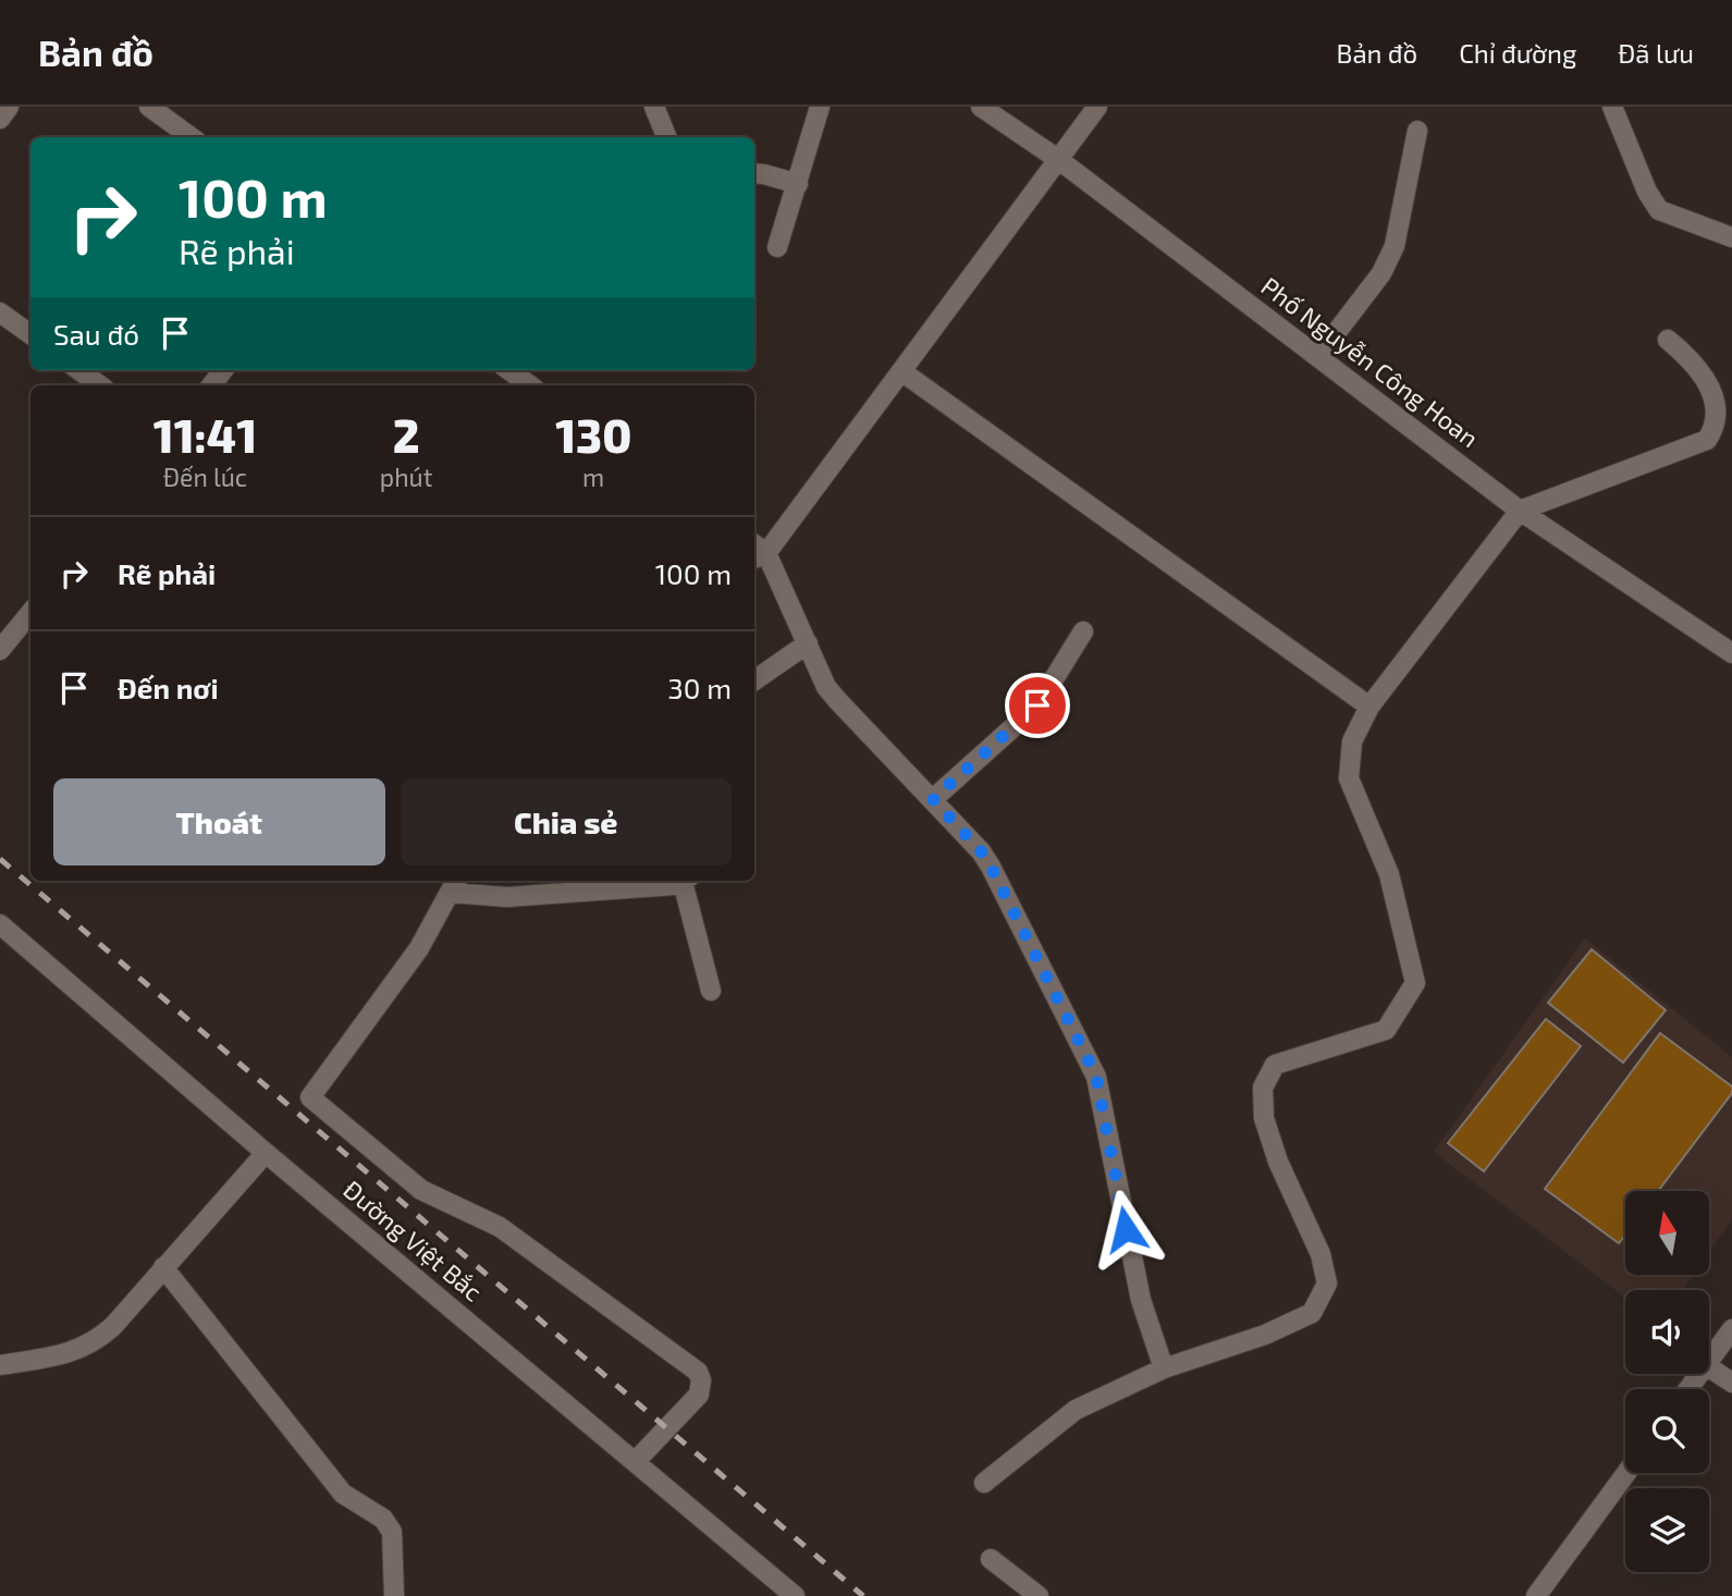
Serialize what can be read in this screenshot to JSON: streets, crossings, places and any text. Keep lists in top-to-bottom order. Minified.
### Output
{"streets":{"street":["Phố Nguyễn Công Hoan","Đường Việt Bắc"]},"north":"top","page":{"header":"Bản đồ","nav":["Bản đồ","Chỉ đường","Đã lưu"],"turn":["100 m","Rẽ phải"],"then":"Sau đó","eta":["11:41","Đến lúc","2","phút","130","m"],"list":[{"name":"Rẽ phải","value":"100 m"},{"name":"Đến nơi","value":"30 m"}],"buttons":["Thoát","Chia sẻ"]}}
